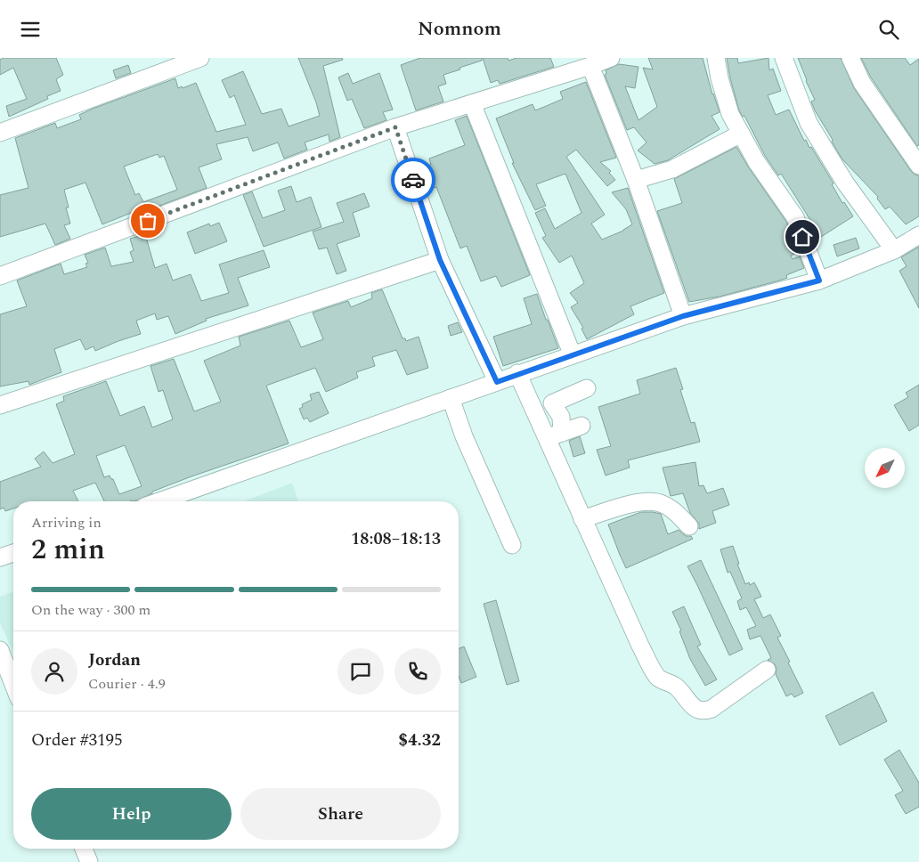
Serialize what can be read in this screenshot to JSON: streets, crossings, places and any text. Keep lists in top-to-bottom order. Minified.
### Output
{"north":"bottom left","page":{"header":"Nomnom","heading":["2 min","Arriving in","18:08–18:13"],"panel":["Jordan","Courier · 4.9","Order #3195","$4.32"],"bar":"On the way · 300 m","buttons":["Help","Share"]}}
